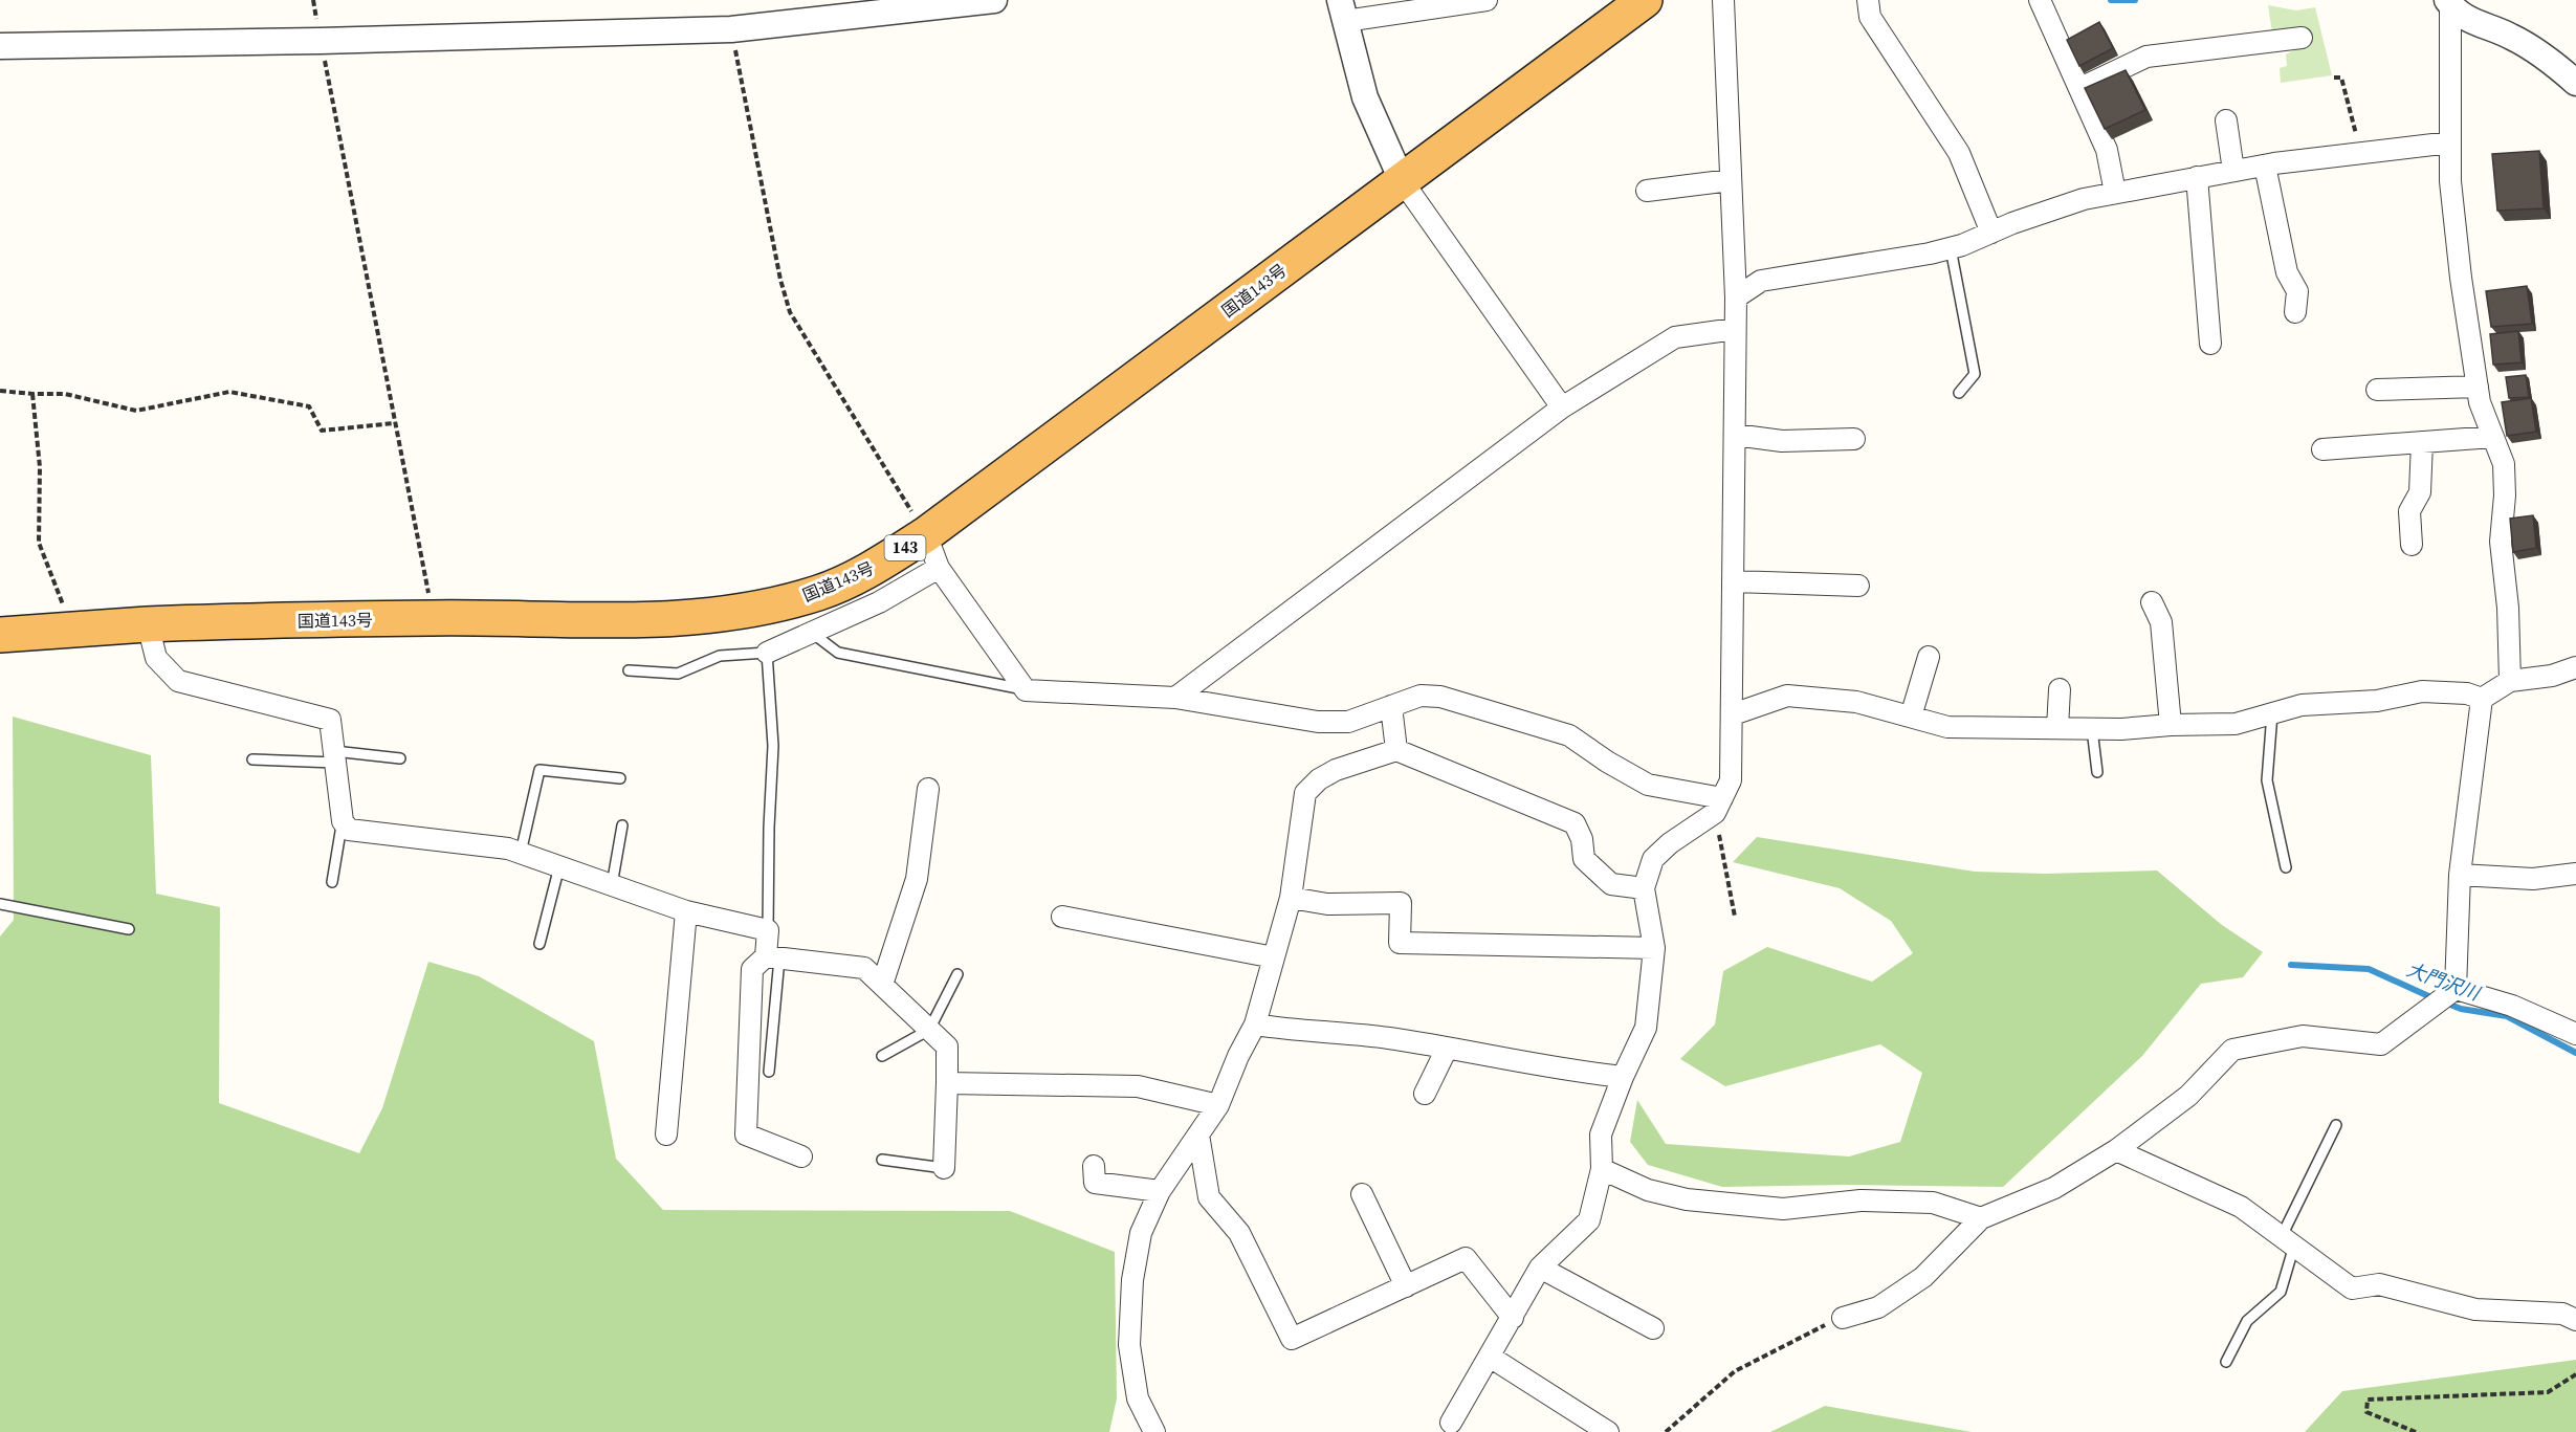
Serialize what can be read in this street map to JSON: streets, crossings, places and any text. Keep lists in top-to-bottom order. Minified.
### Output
{"streets":{"highway":["国道143号","143"]},"water":["大門沢川"]}
